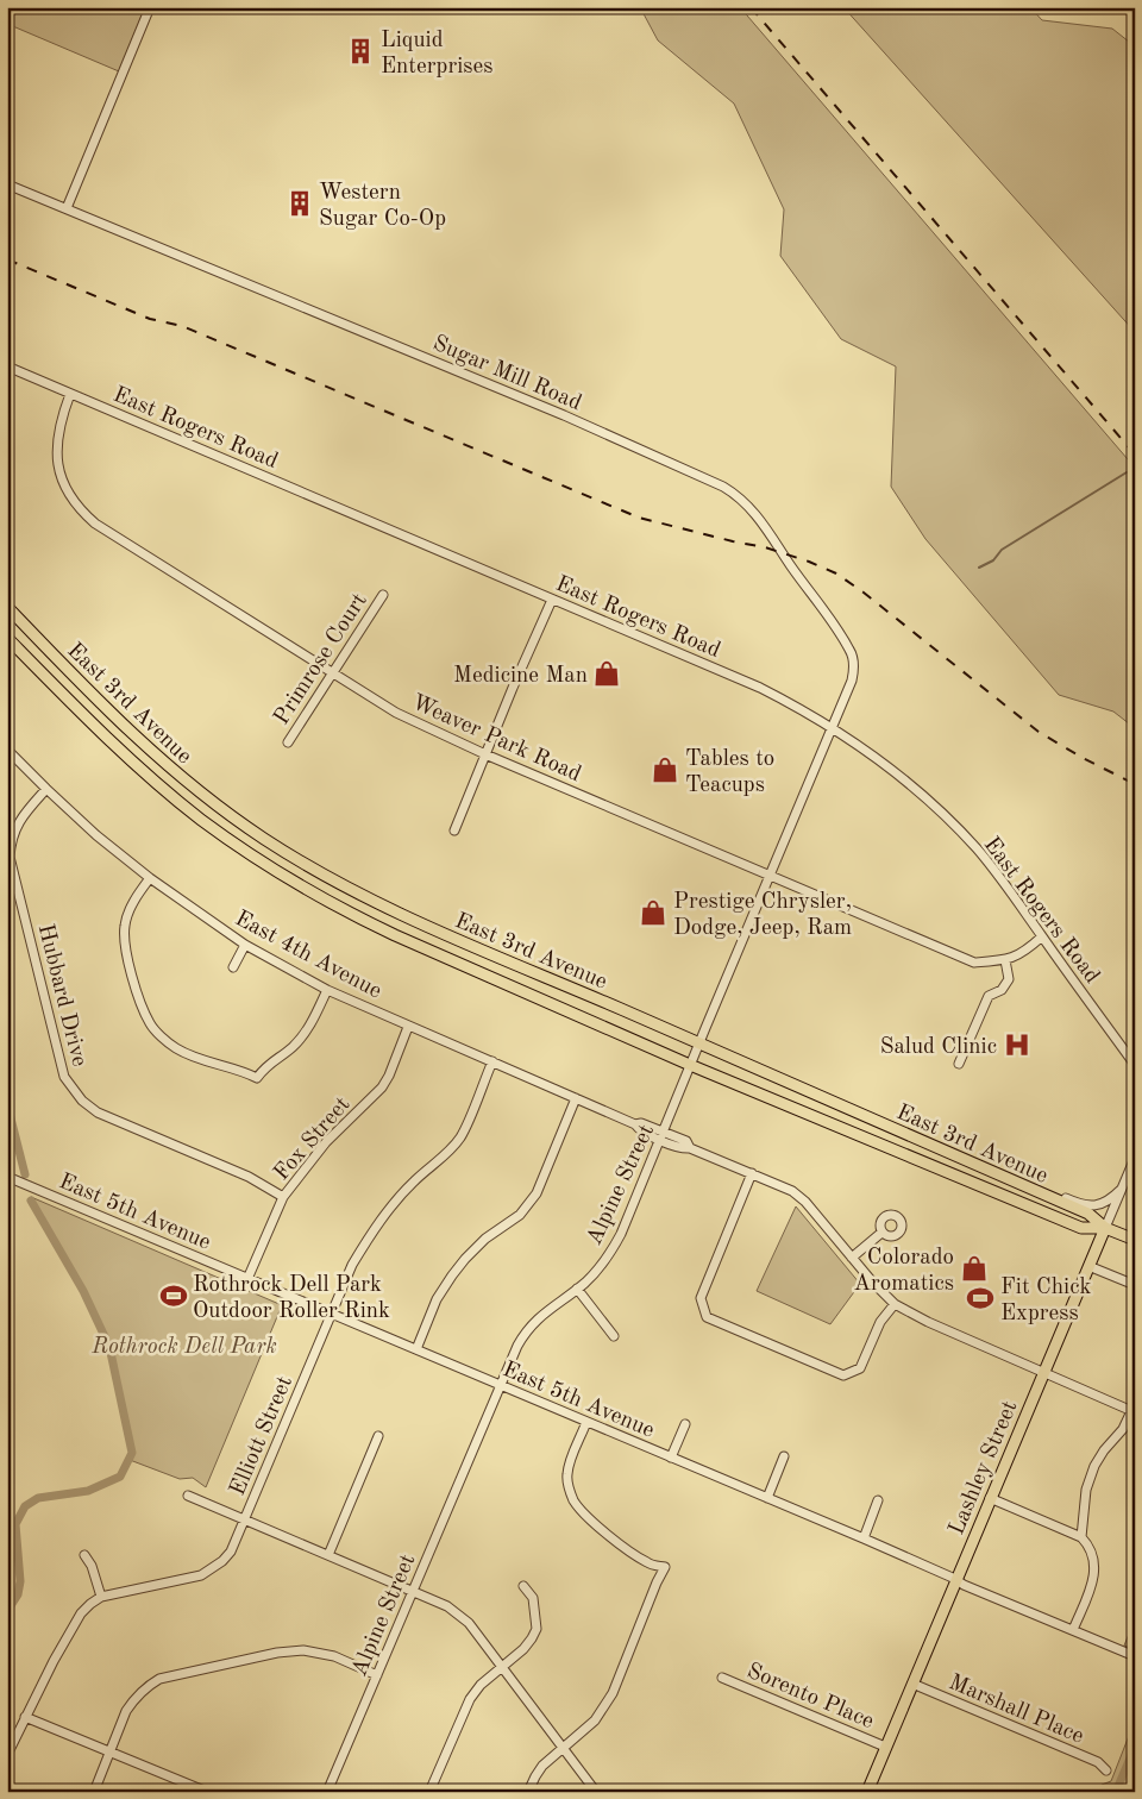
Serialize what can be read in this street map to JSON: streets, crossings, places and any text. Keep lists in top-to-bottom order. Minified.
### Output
{"streets":{"main road":["East 3rd Avenue","Lashley Street"],"street":["Sugar Mill Road","East Rogers Road","Primrose Court","Weaver Park Road","East 4th Avenue","Hubbard Drive","Fox Street","Alpine Street","East 5th Avenue","Elliott Street","Sorento Place","Marshall Place"]},"crossings":[["Sugar Mill Road","East Rogers Road"],["Sugar Mill Road","Alpine Street"],["East Rogers Road","Weaver Park Road"],["East Rogers Road","Alpine Street"],["Primrose Court","Weaver Park Road"],["East 3rd Avenue","Alpine Street"],["East 3rd Avenue","Lashley Street"],["Weaver Park Road","Alpine Street"],["East 4th Avenue","Hubbard Drive"],["East 4th Avenue","Fox Street"],["East 4th Avenue","Alpine Street"],["East 4th Avenue","Elliott Street"],["East 4th Avenue","Lashley Street"],["Hubbard Drive","Fox Street"],["Fox Street","East 5th Avenue"],["Alpine Street","East 5th Avenue"],["East 5th Avenue","Elliott Street"],["East 5th Avenue","Lashley Street"],["Lashley Street","Sorento Place"],["Lashley Street","Marshall Place"]],"parks":["Rothrock Dell Park"],"places":{"building":["Liquid Enterprises","Western Sugar Co-Op"],"shop":["Medicine Man","Tables to Teacups","Prestige Chrysler, Dodge, Jeep, Ram","Colorado Aromatics"],"hospital":["Salud Clinic"],"sports":["Rothrock Dell Park Outdoor Roller Rink","Fit Chick Express"]}}
